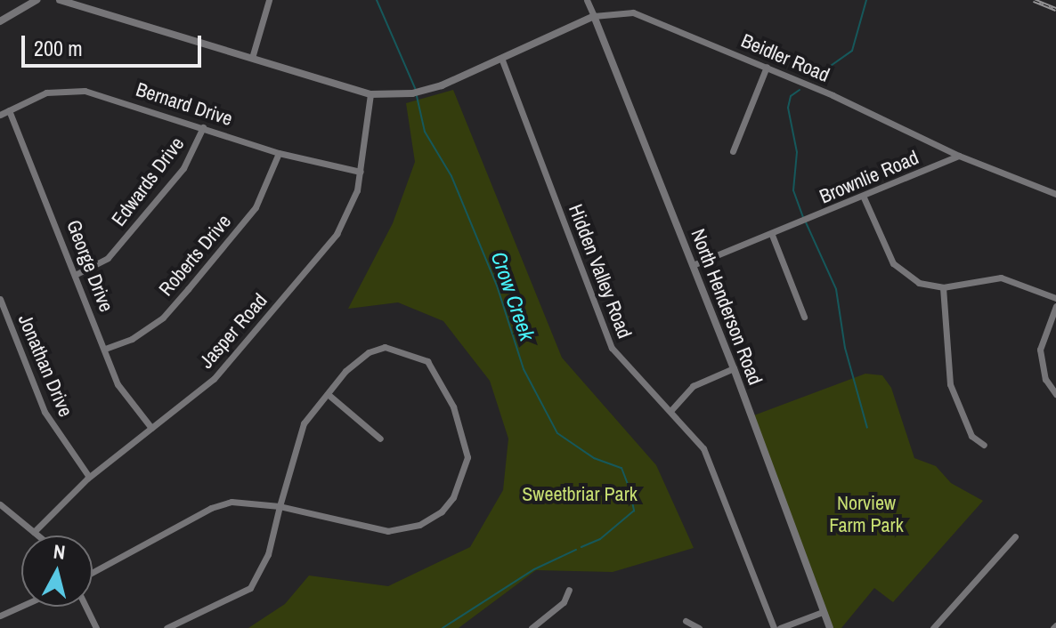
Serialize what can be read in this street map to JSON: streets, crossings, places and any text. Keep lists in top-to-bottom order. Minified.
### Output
{"streets":{"street":["Beidler Road","Bernard Drive","Brownlie Road","Edwards Drive","Roberts Drive","George Drive","Hidden Valley Road","North Henderson Road","Jasper Road","Jonathan Drive"]},"crossings":[["Beidler Road","Brownlie Road"],["Beidler Road","North Henderson Road"],["Bernard Drive","Edwards Drive"],["Bernard Drive","Roberts Drive"],["Bernard Drive","George Drive"],["Bernard Drive","Jasper Road"],["Brownlie Road","North Henderson Road"],["Edwards Drive","George Drive"],["Roberts Drive","George Drive"],["George Drive","Jasper Road"],["Jasper Road","Jonathan Drive"]],"water":["Crow Creek"],"parks":["Sweetbriar Park","Norview Farm Park"],"scale_bar":"200 m","north":"top"}
